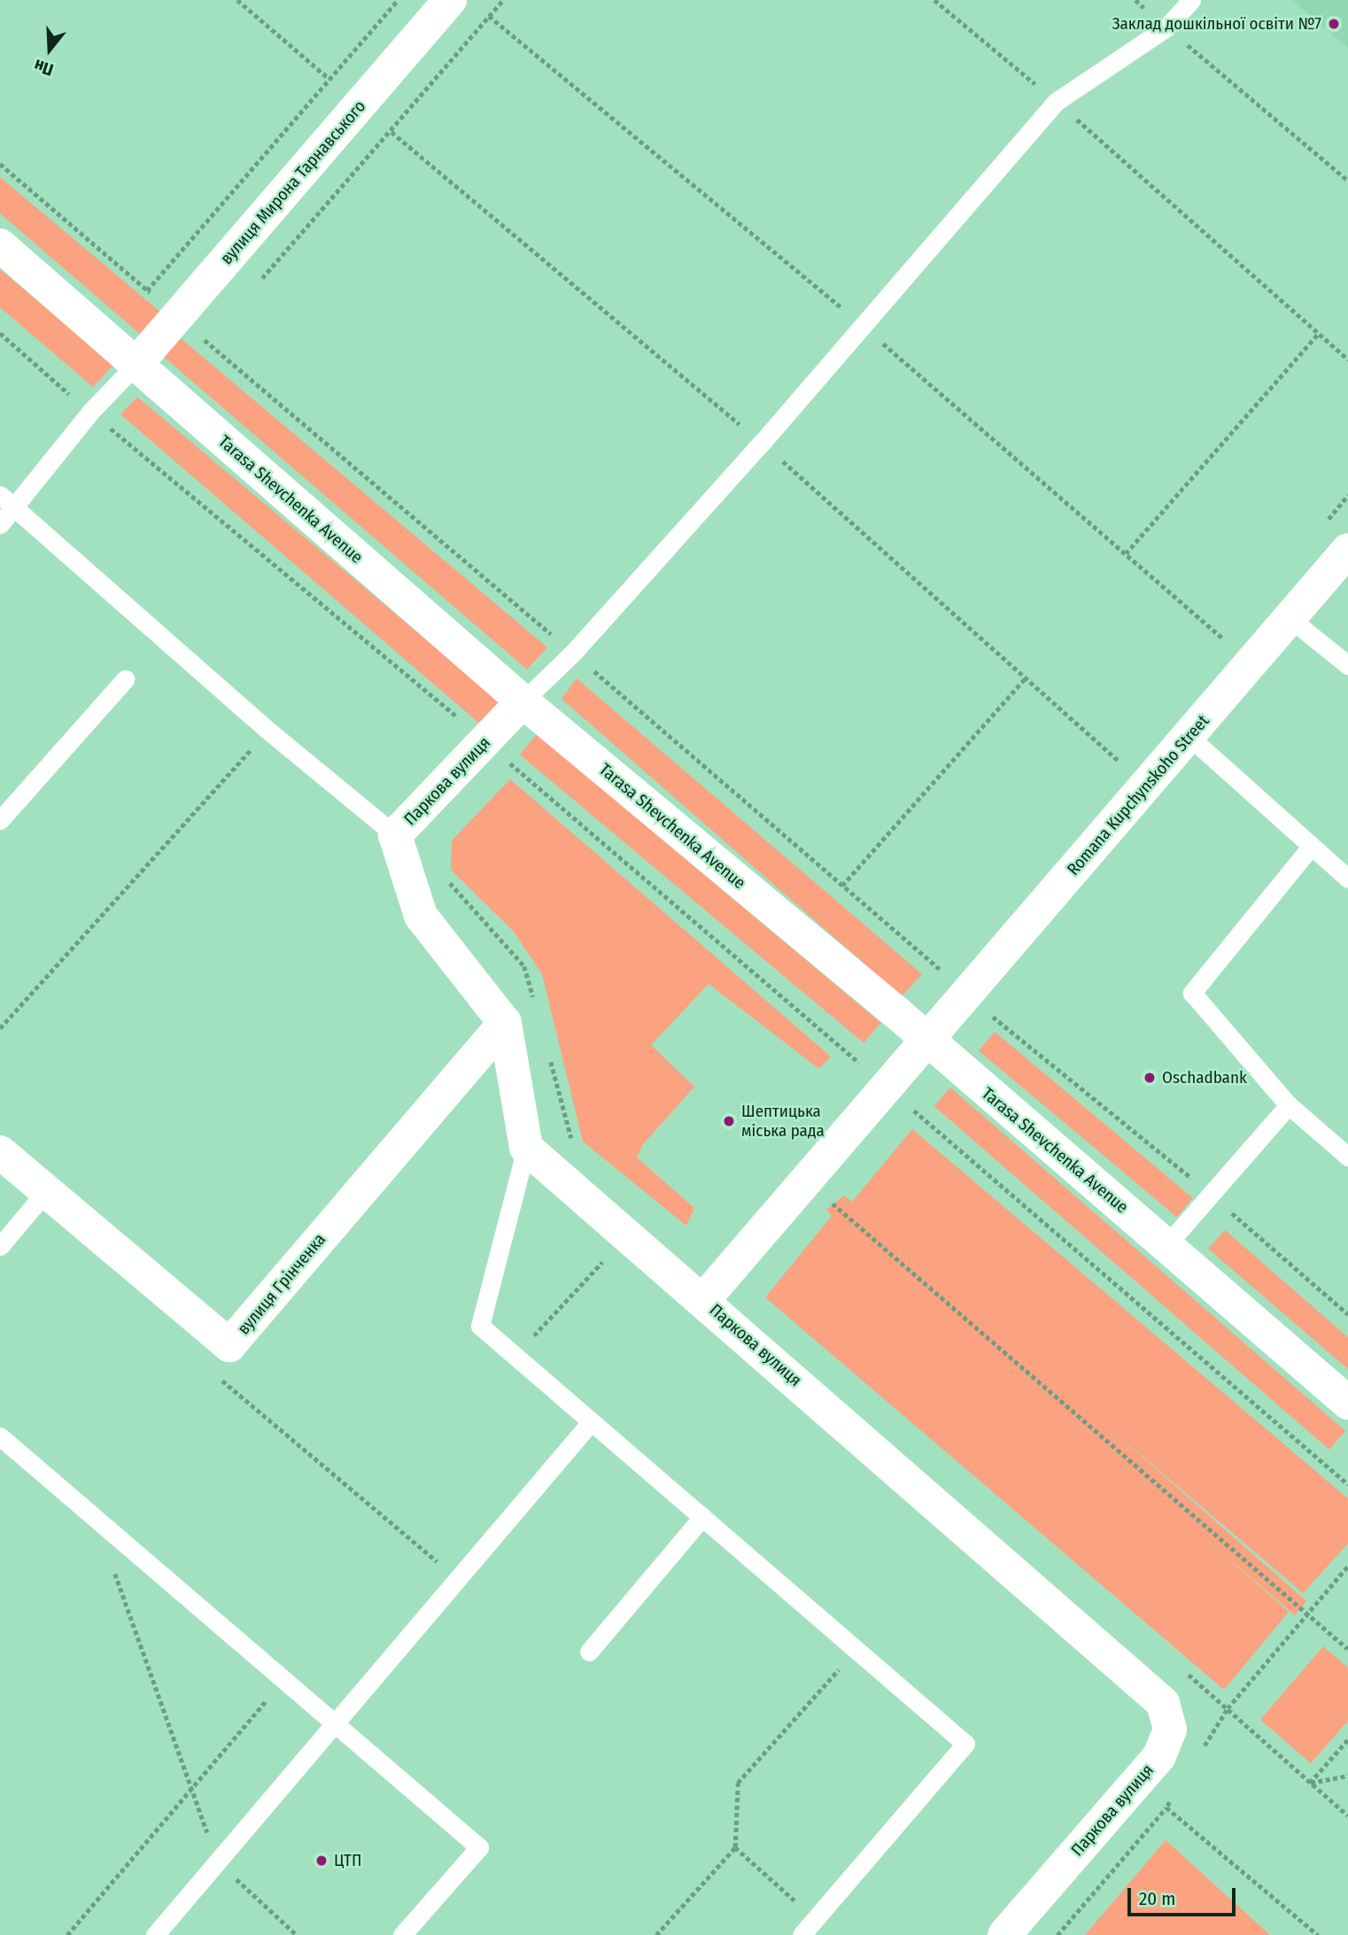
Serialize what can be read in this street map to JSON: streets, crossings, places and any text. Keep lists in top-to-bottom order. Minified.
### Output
{"streets":{"street":["вулиця Мирона Тарнавського","Tarasa Shevchenka Avenue","Паркова вулиця","Romana Kupchynskoho Street","вулиця Грінченка"]},"crossings":[["вулиця Мирона Тарнавського","Tarasa Shevchenka Avenue"],["Tarasa Shevchenka Avenue","Паркова вулиця"],["Tarasa Shevchenka Avenue","Romana Kupchynskoho Street"],["Паркова вулиця","Romana Kupchynskoho Street"],["Паркова вулиця","вулиця Грінченка"]],"places":["Заклад дошкільної освіти №7","Oschadbank","Шептицька міська рада","ЦТП"],"scale_bar":"20 m","north":"bottom"}
